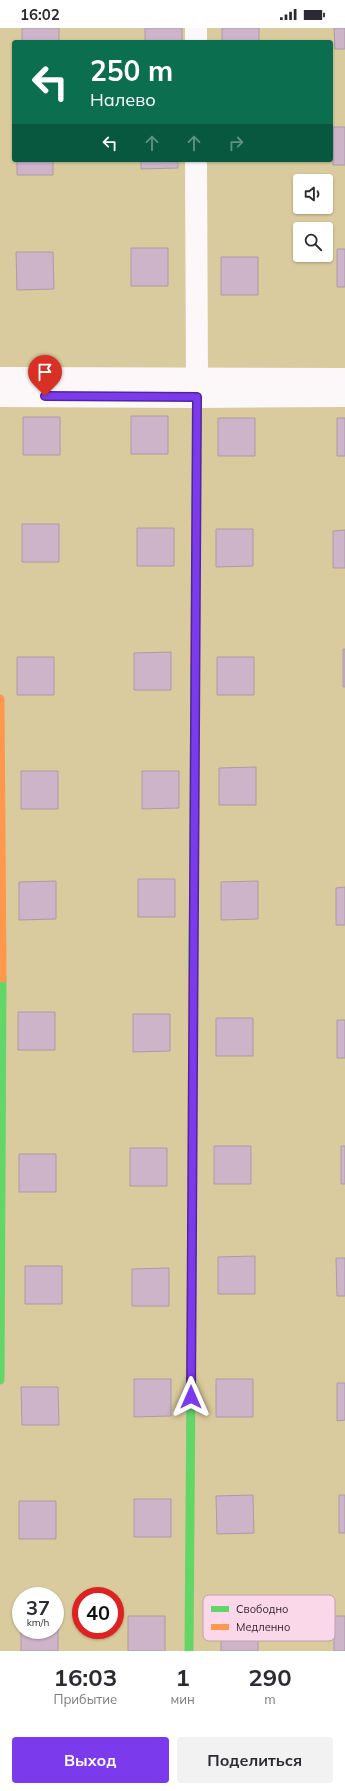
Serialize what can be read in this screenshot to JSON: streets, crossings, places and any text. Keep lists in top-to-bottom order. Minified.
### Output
{"legend":["Свободно","Медленно"],"page":{"status":"16:02","turn":["250 m","Налево"],"speed":"37 km/h","limit":"40","eta":["16:03","Прибытие","1","мин","290","m"],"buttons":["Выход","Поделиться"]}}
